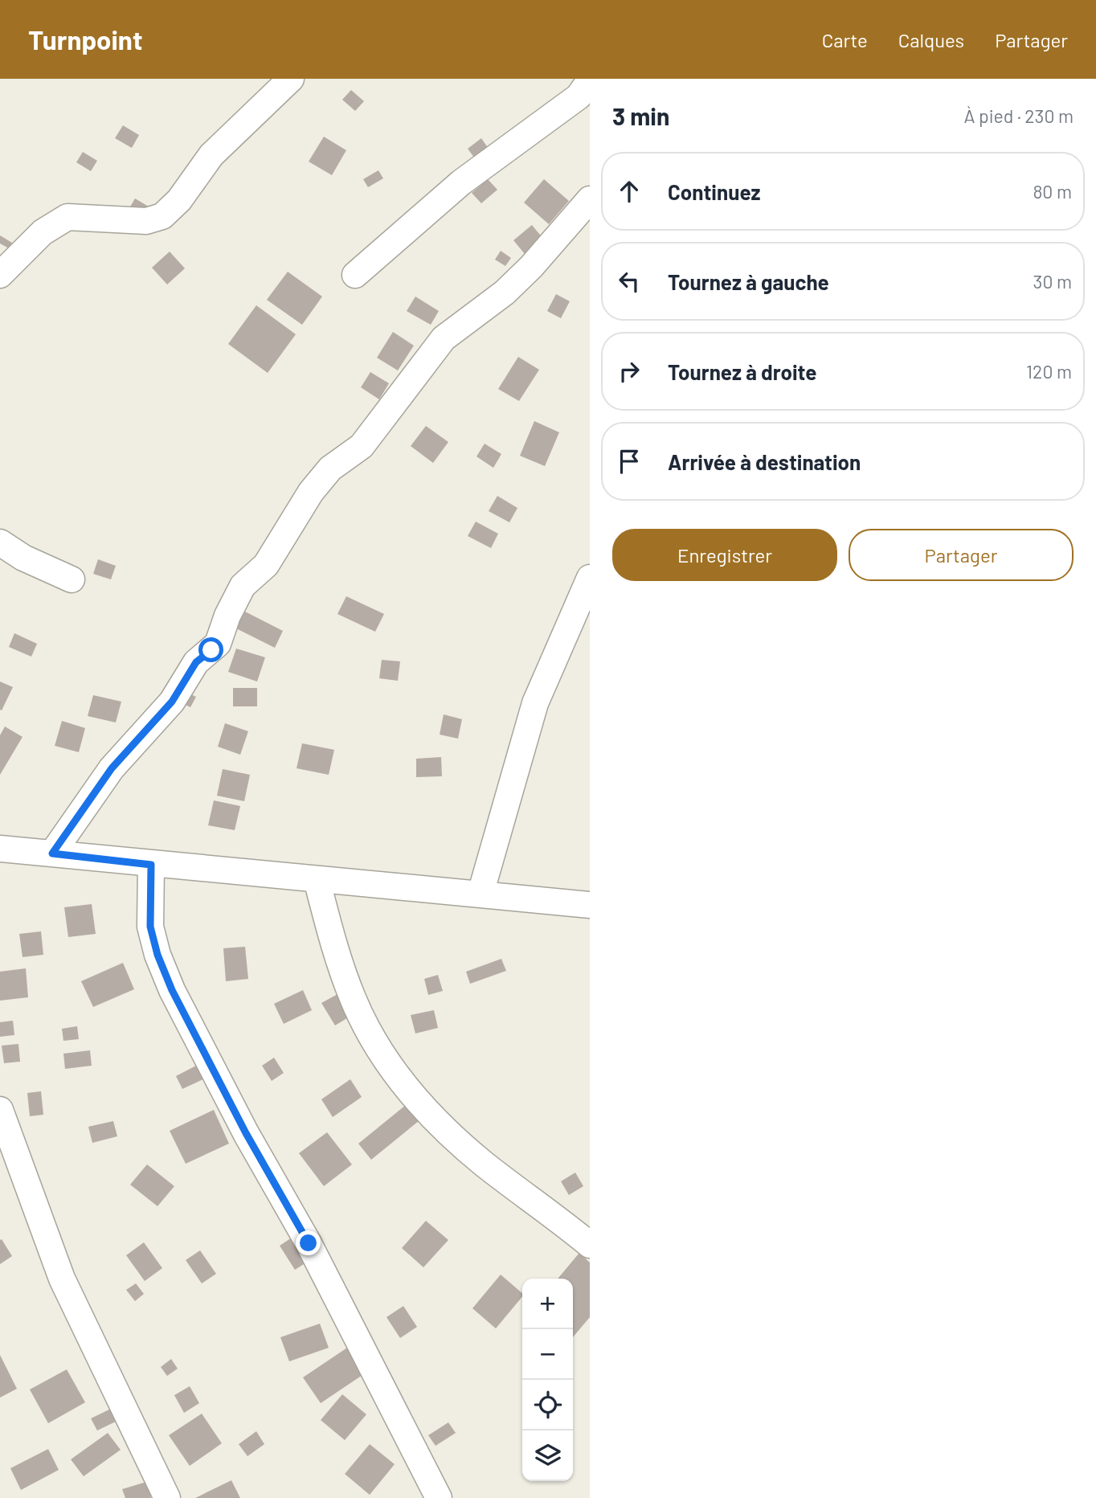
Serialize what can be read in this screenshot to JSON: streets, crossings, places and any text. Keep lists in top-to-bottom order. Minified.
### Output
{"page":{"header":"Turnpoint","nav":["Carte","Calques","Partager"],"heading":["3 min","À pied · 230 m"],"list":[["Continuez","80 m"],["Tournez à gauche","30 m"],["Tournez à droite","120 m"],"Arrivée à destination"],"buttons":["Enregistrer","Partager"],"map_buttons":["+","−"]}}
